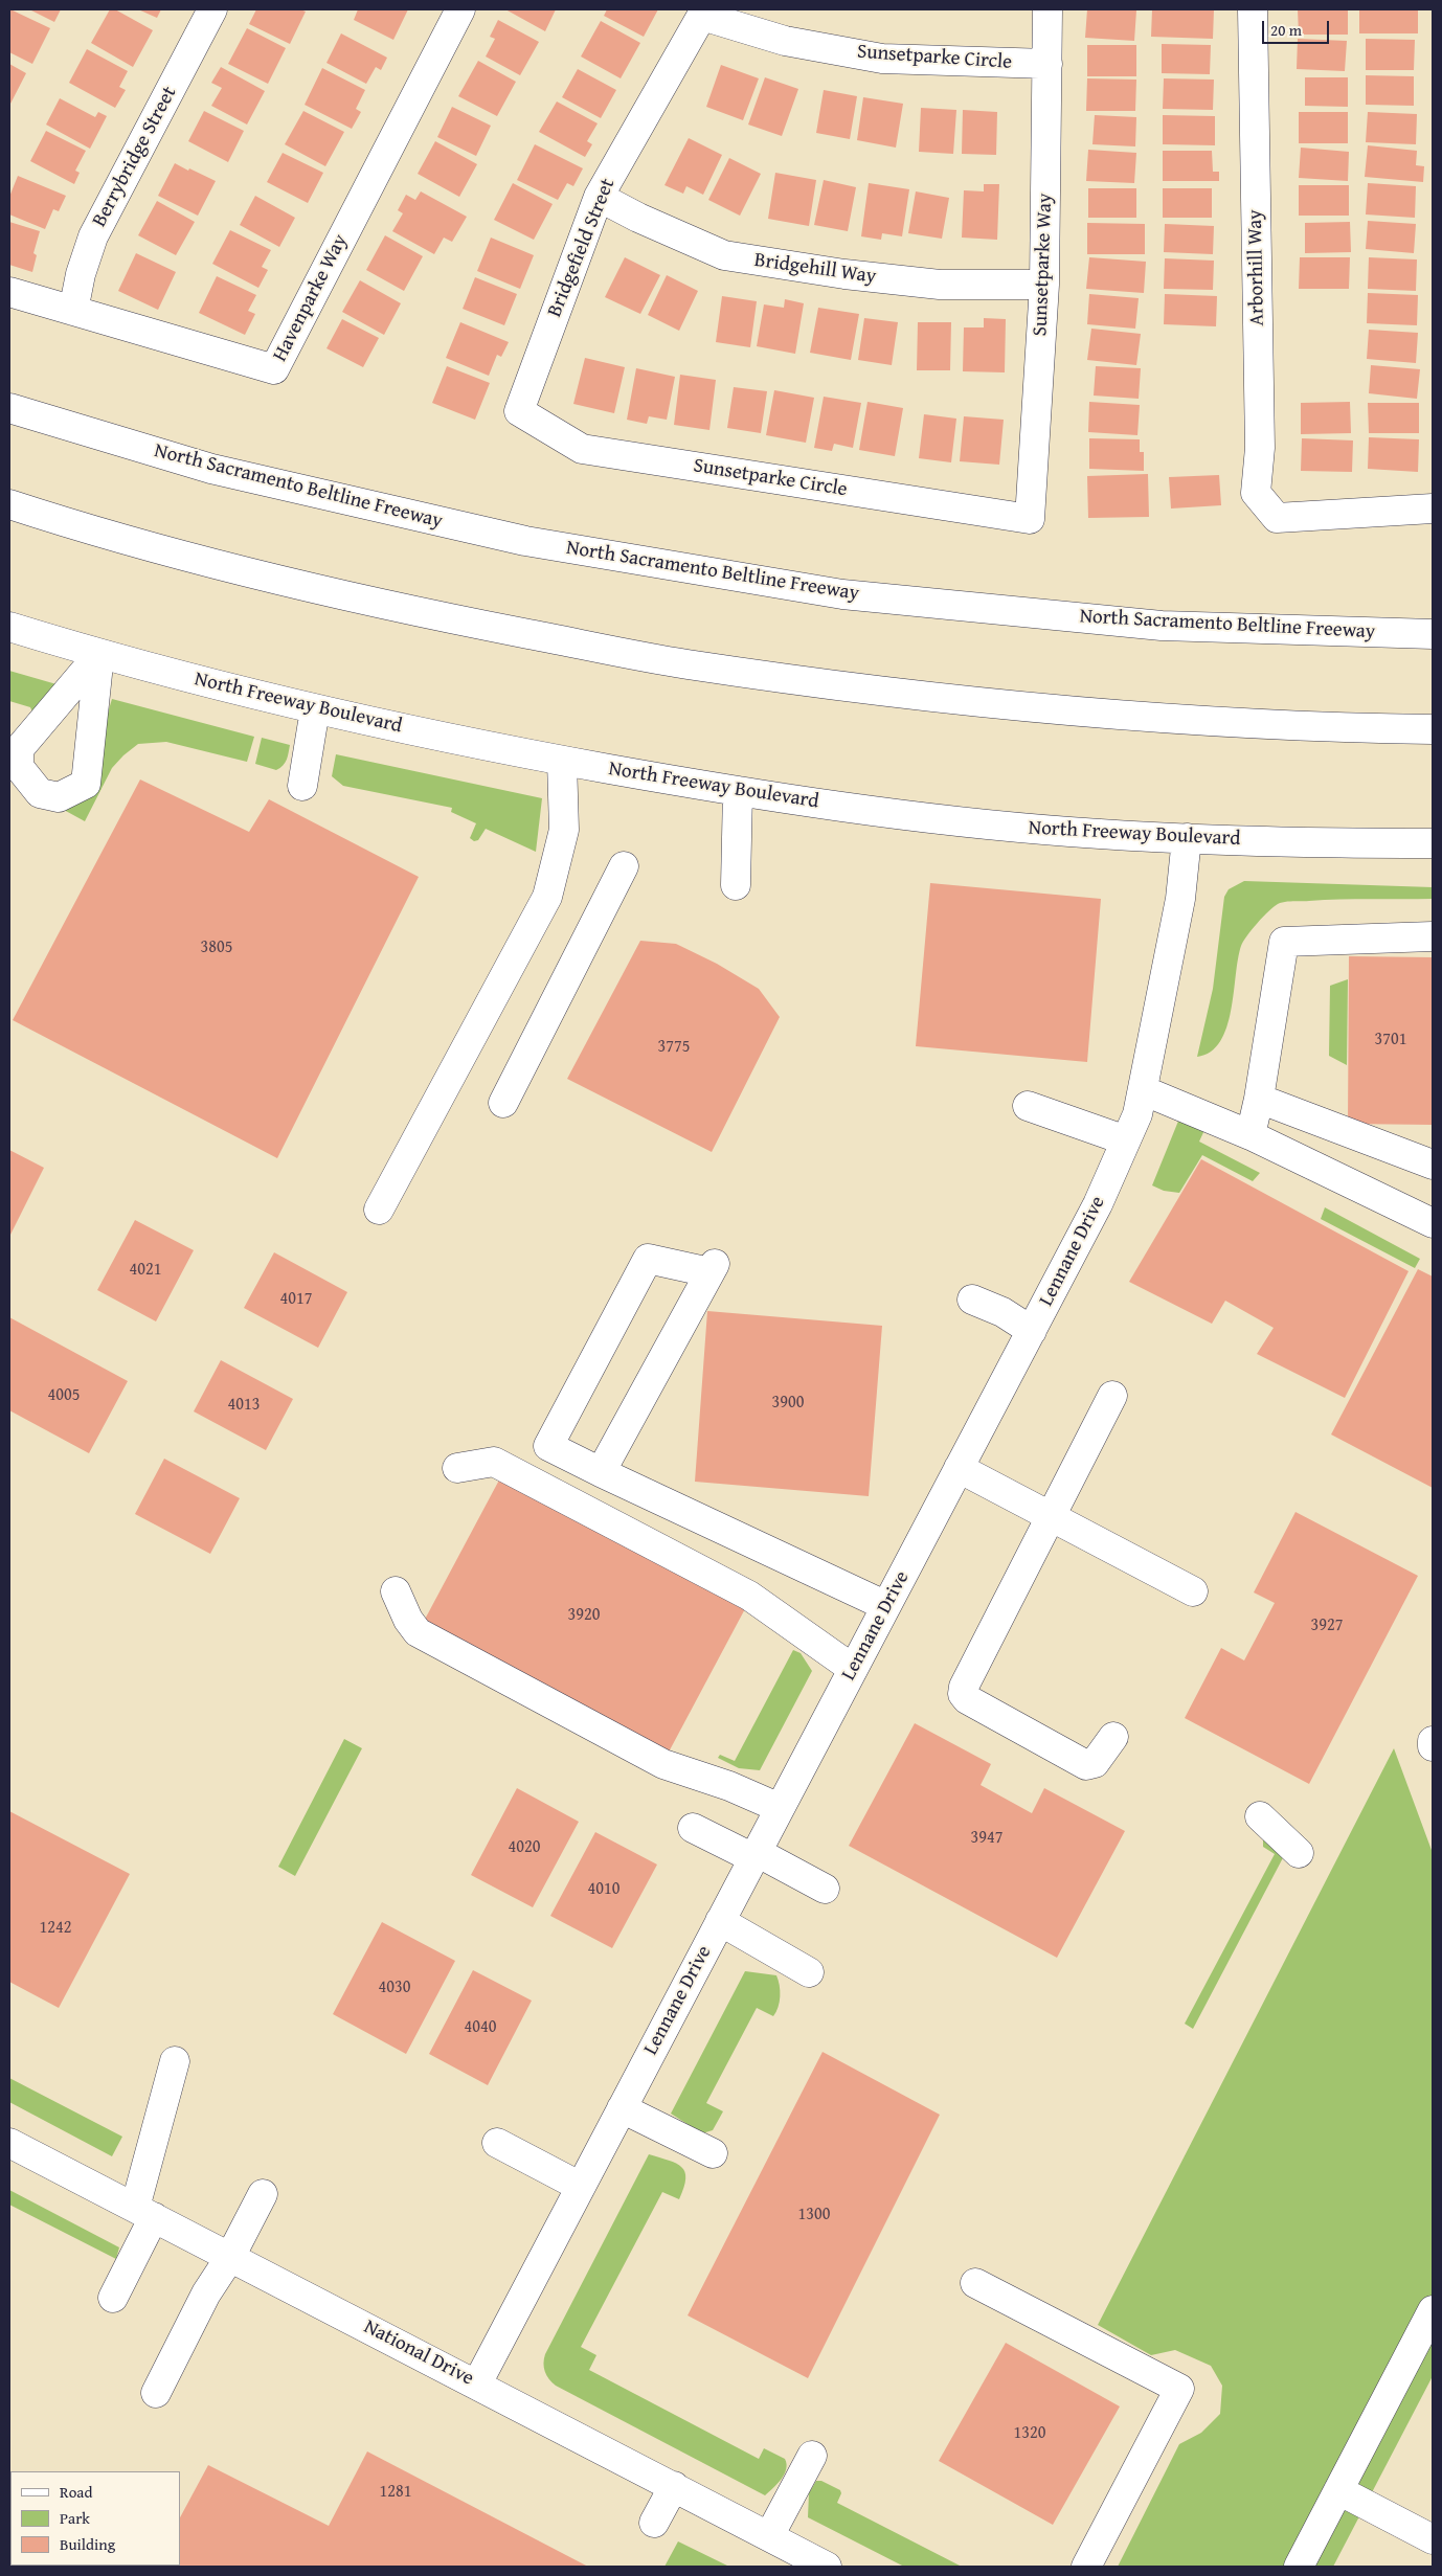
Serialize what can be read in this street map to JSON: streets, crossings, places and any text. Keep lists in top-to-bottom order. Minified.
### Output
{"streets":{"main road":["Sunsetparke Circle","Berrybridge Street","Bridgefield Street","Sunsetparke Way","Arborhill Way","Bridgehill Way","Havenparke Way","North Sacramento Beltline Freeway","North Freeway Boulevard","Lennane Drive","National Drive"]},"crossings":[["Sunsetparke Circle","Bridgefield Street"],["Sunsetparke Circle","Sunsetparke Way"],["Berrybridge Street","Havenparke Way"],["Bridgefield Street","Bridgehill Way"],["Sunsetparke Way","Bridgehill Way"],["North Freeway Boulevard","Lennane Drive"],["Lennane Drive","National Drive"]],"house_numbers":["3805","3701","3775","4021","4017","4005","3900","4013","3920","3927","3947","4020","4010","1242","4030","4040","1300","1320","1281"],"legend":["Road","Park","Building"],"scale_bar":"20 m"}
